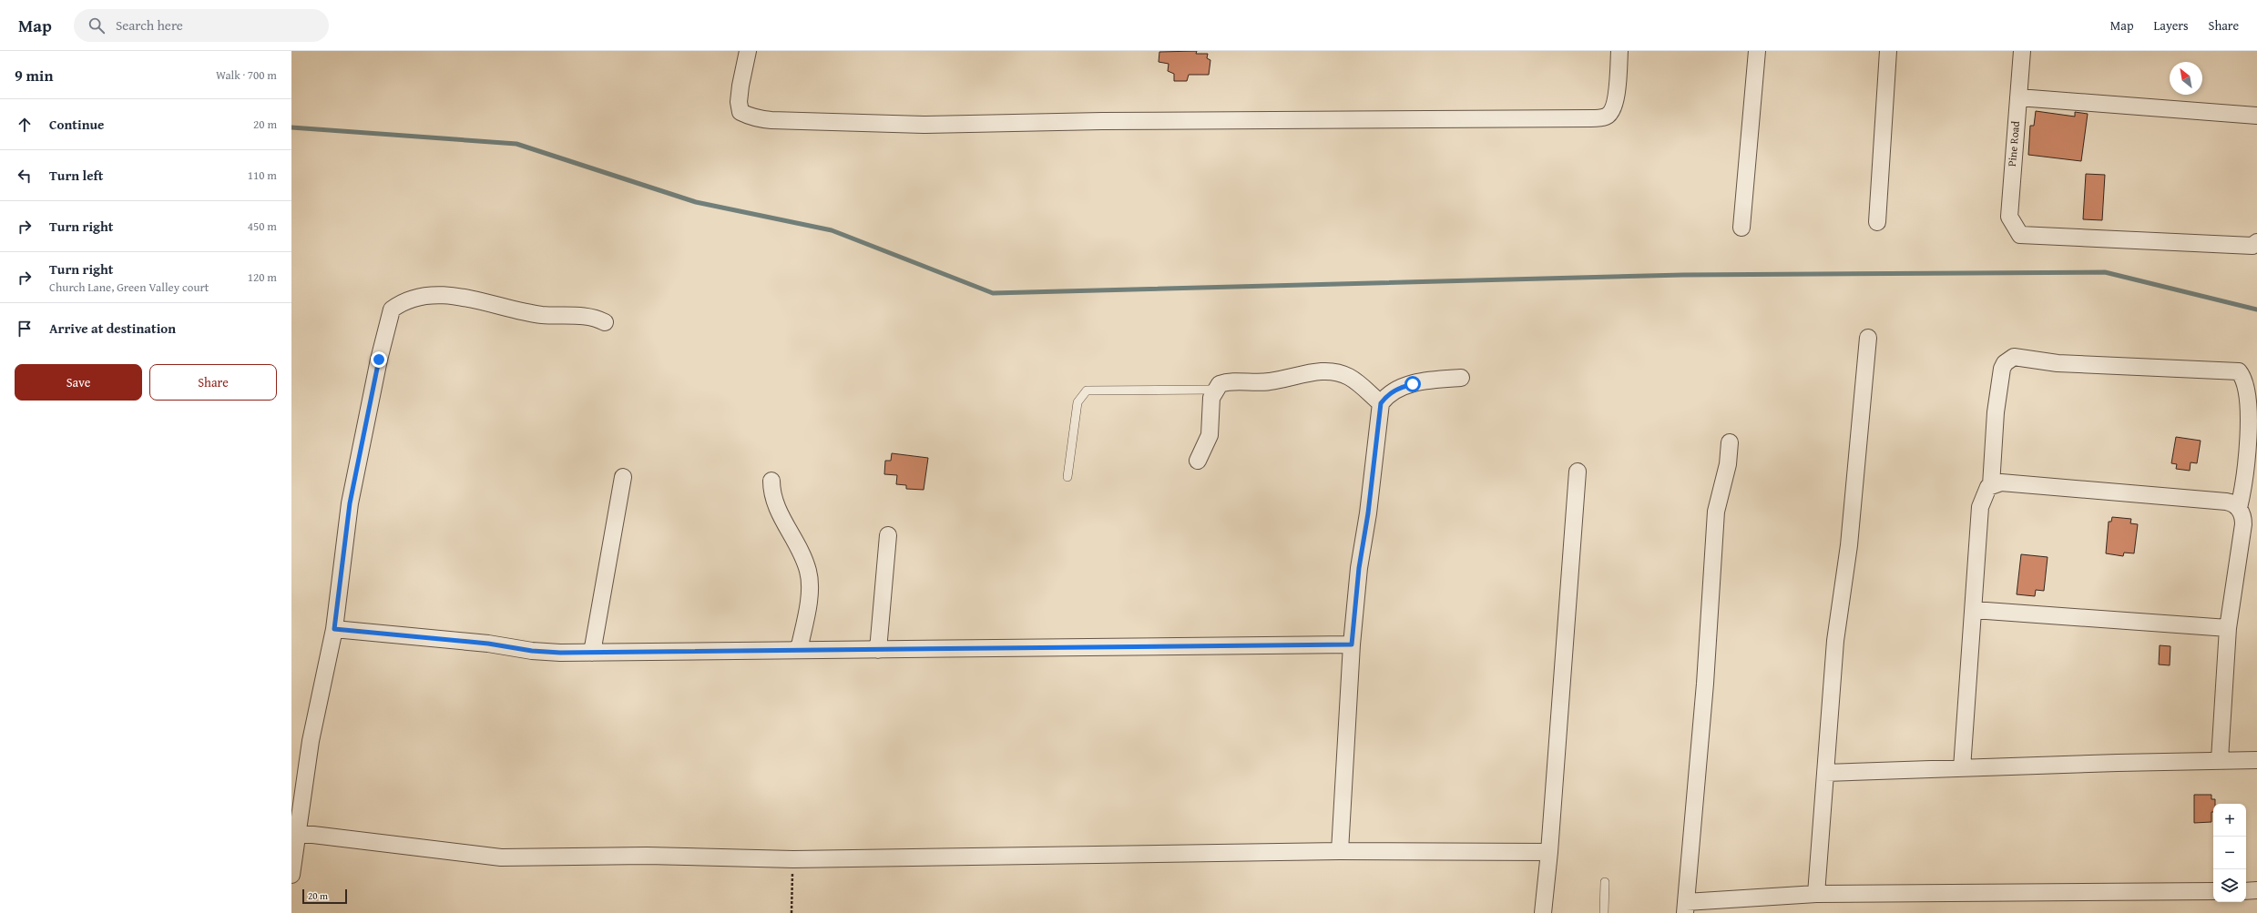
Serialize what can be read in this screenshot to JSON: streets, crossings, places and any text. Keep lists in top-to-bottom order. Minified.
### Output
{"streets":{"street":["Pine Road"]},"scale_bar":"20 m","north":"top left","page":{"header":"Map","search":"Search here","nav":["Map","Layers","Share"],"heading":["9 min","Walk · 700 m"],"list":[["Continue","20 m"],["Turn left","110 m"],["Turn right","450 m"],["Turn right","Church Lane, Green Valley court","120 m"],"Arrive at destination"],"buttons":["Save","Share"],"map_buttons":["+","−"],"scale":"20 m"}}
